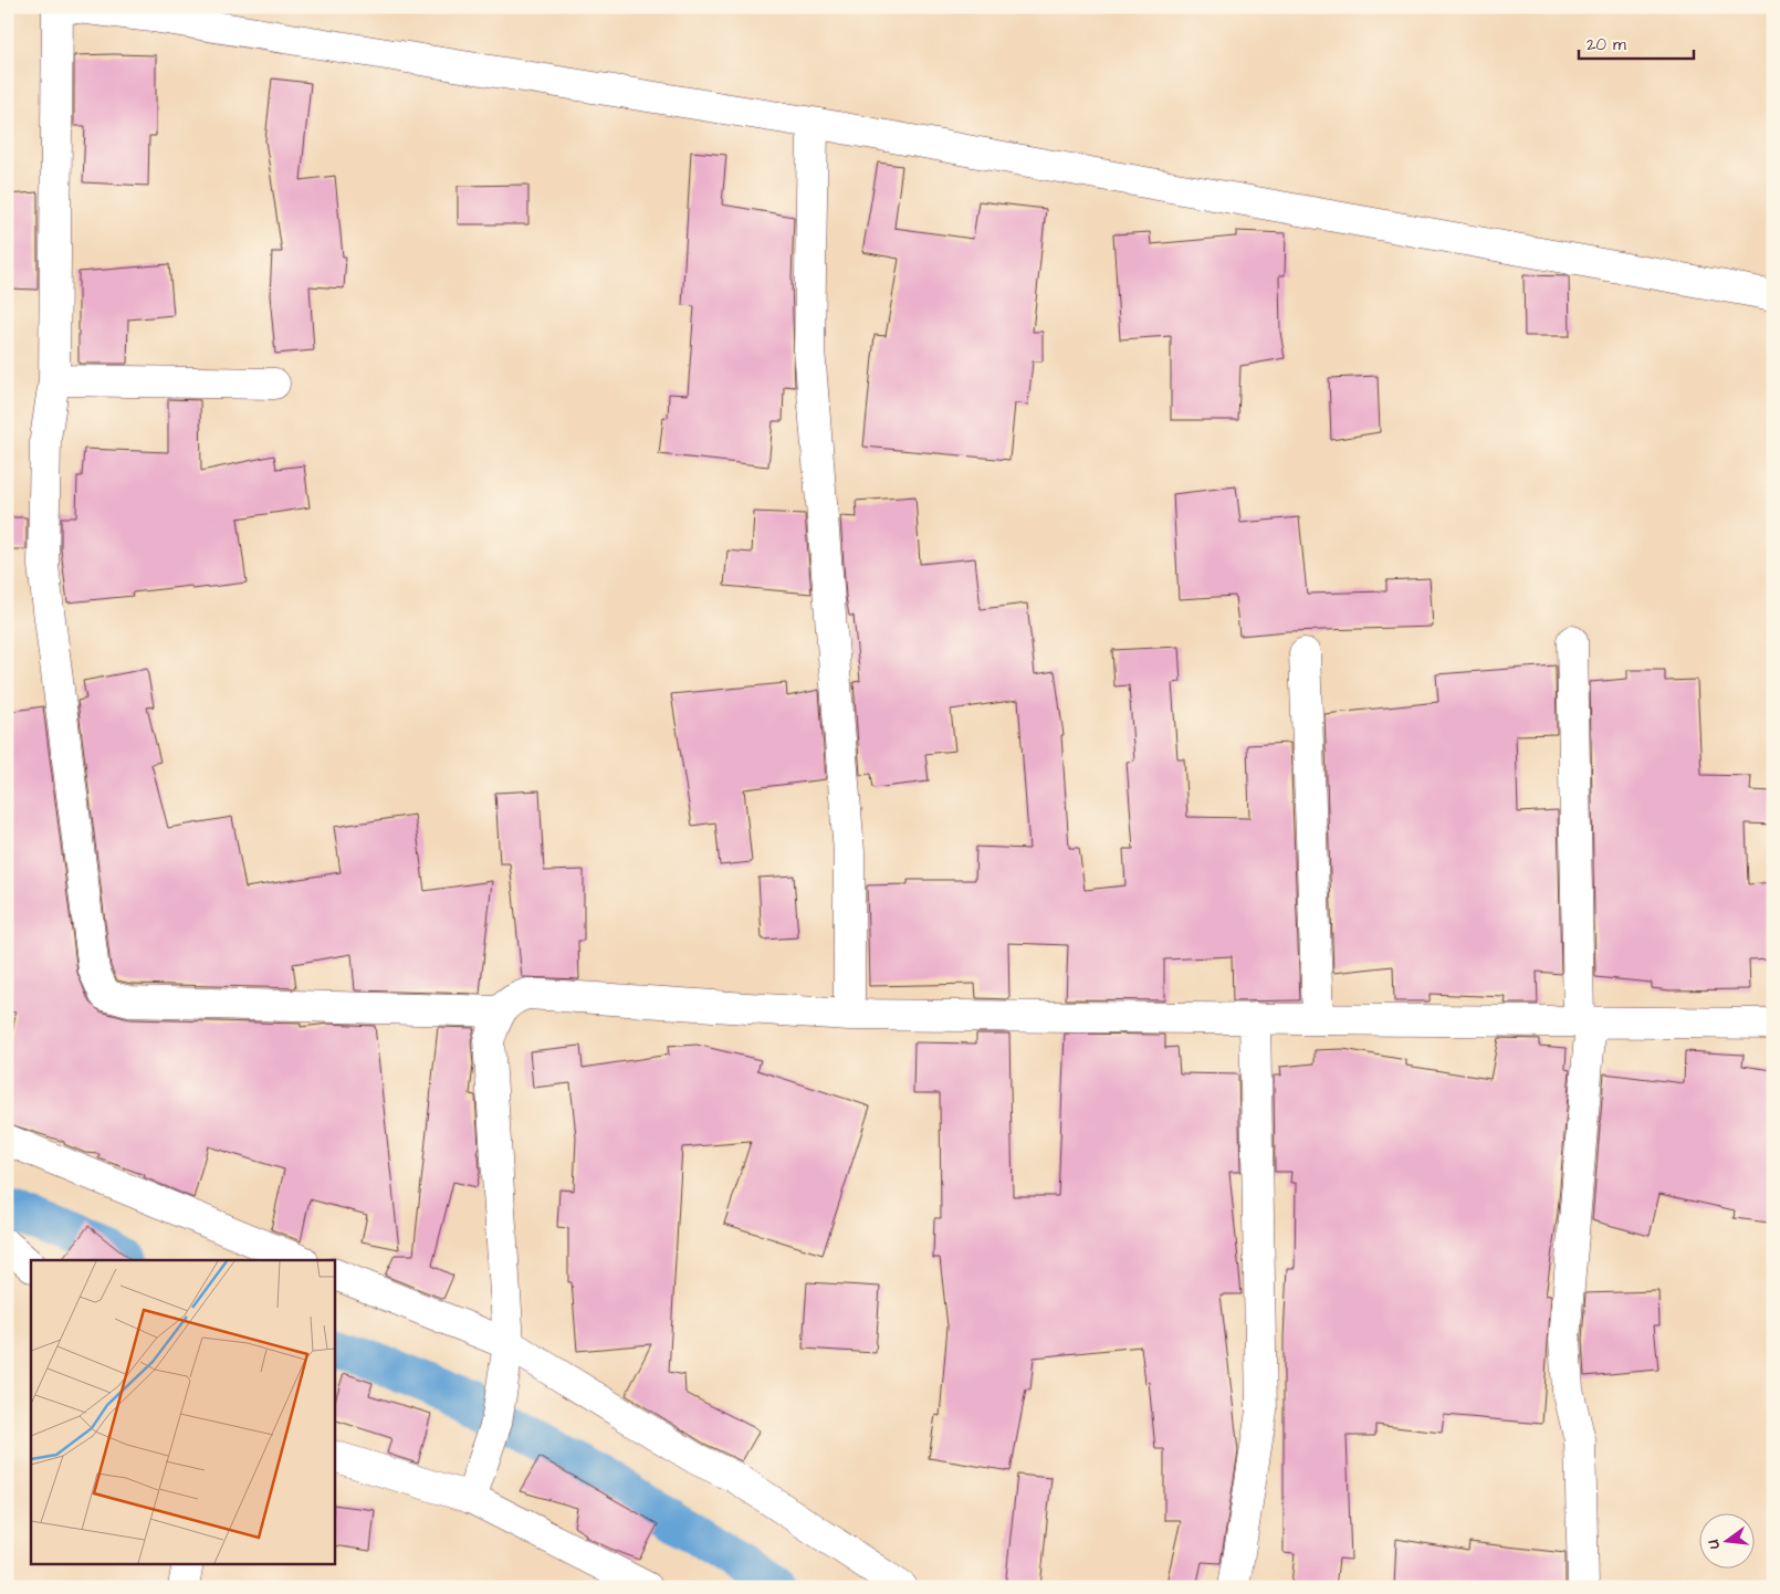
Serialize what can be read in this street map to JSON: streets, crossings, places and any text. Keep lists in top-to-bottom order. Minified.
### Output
{"scale_bar":"20 m","north":"left"}
